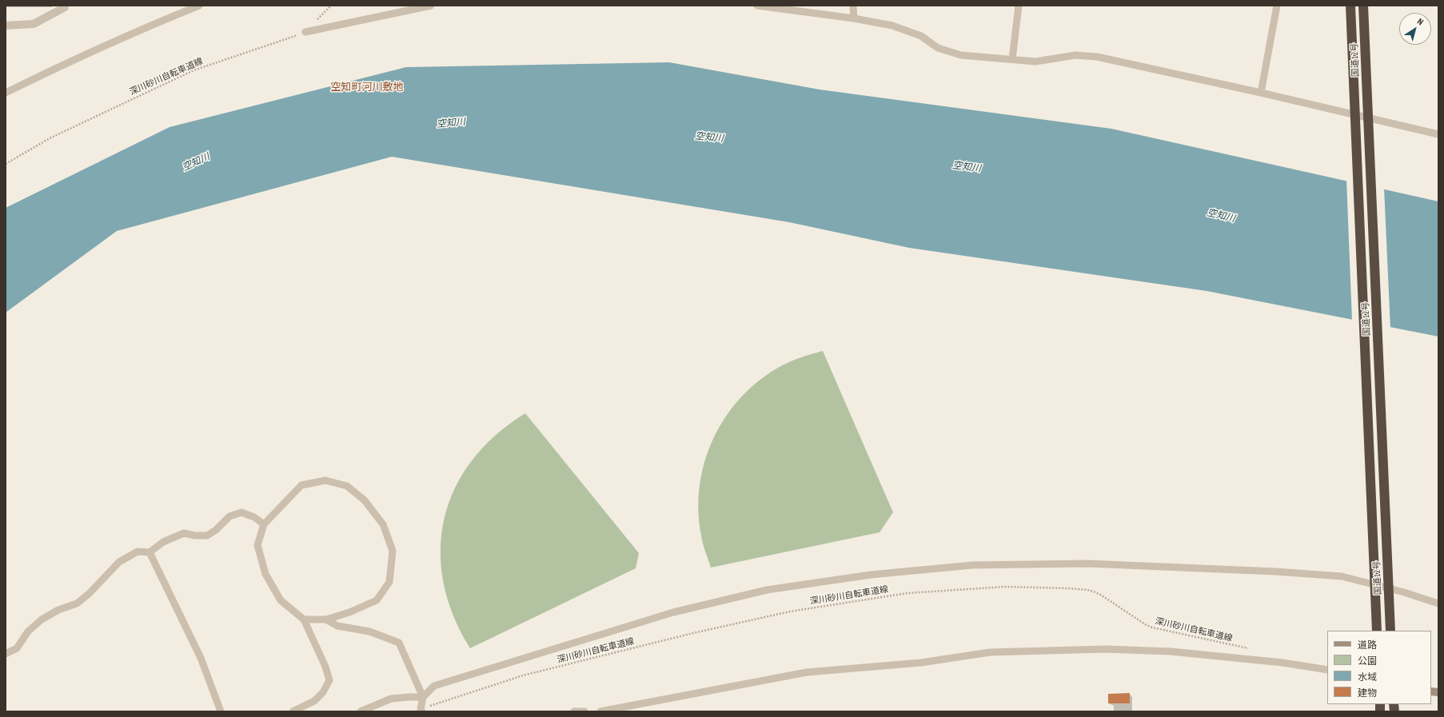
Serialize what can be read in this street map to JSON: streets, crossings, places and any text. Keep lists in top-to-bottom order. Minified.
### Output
{"streets":{"highway":["国道12号"],"path":["深川砂川自転車道線"]},"districts":["空知町河川敷地"],"water":["空知川"],"legend":["道路","公園","水域","建物"],"north":"top right"}
